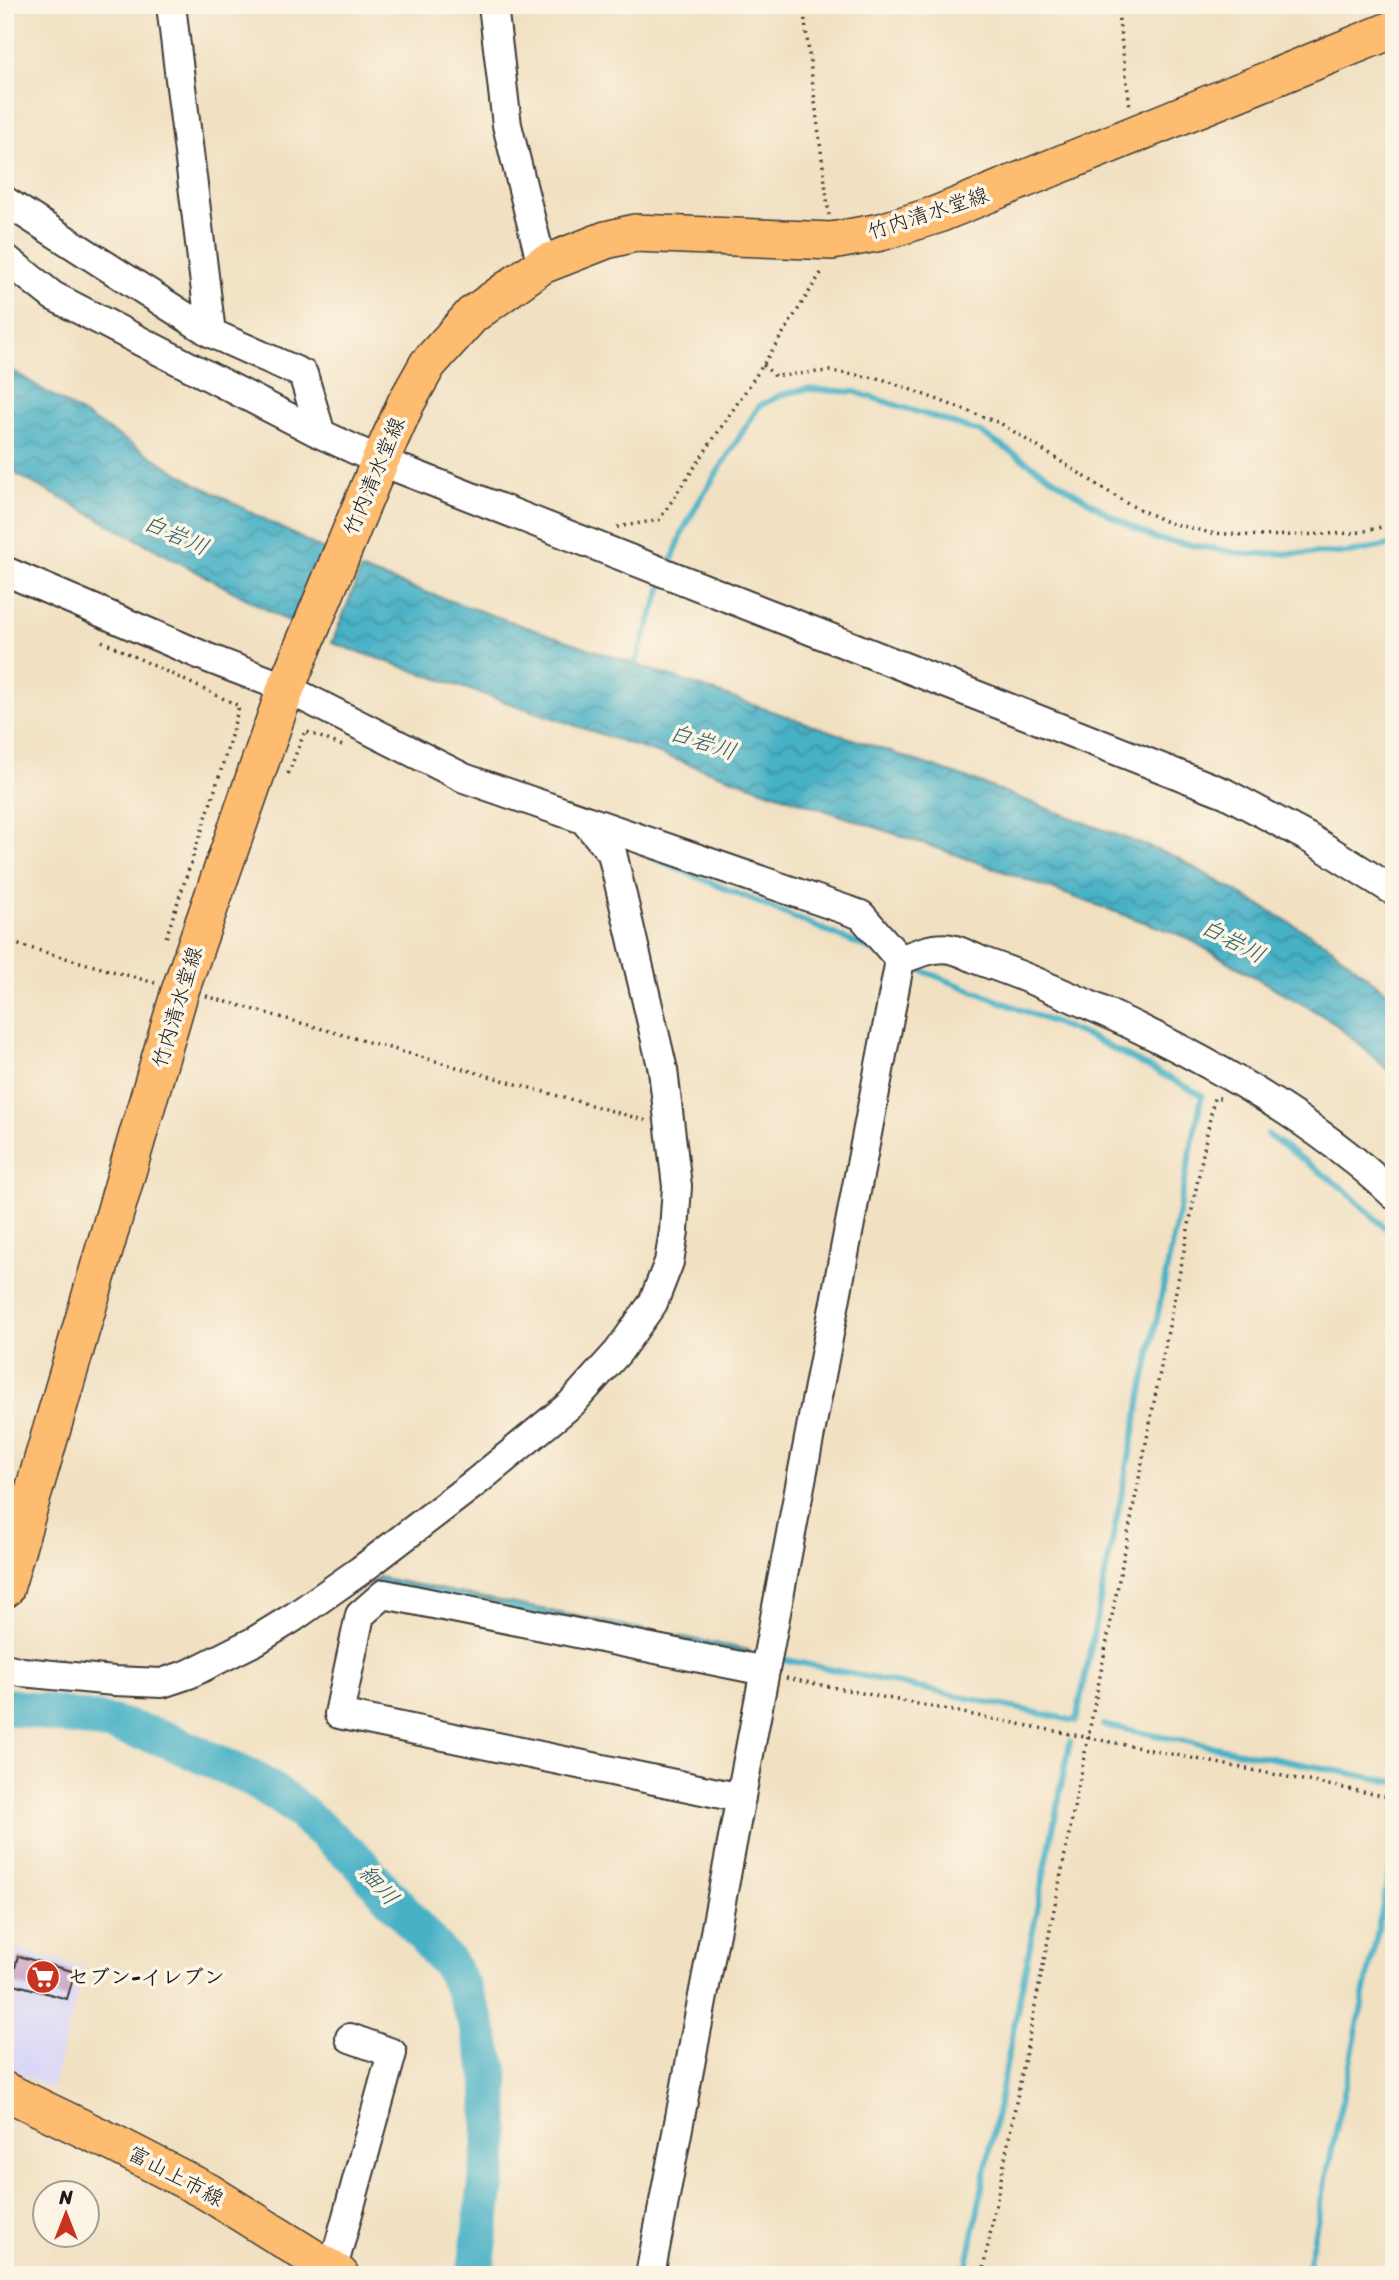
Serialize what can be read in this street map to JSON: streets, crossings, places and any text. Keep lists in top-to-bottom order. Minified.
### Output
{"streets":{"main road":["竹内清水堂線","富山上市線"]},"water":["白岩川","細川"],"places":{"supermarket":["セブン-イレブン"]},"north":"top"}
